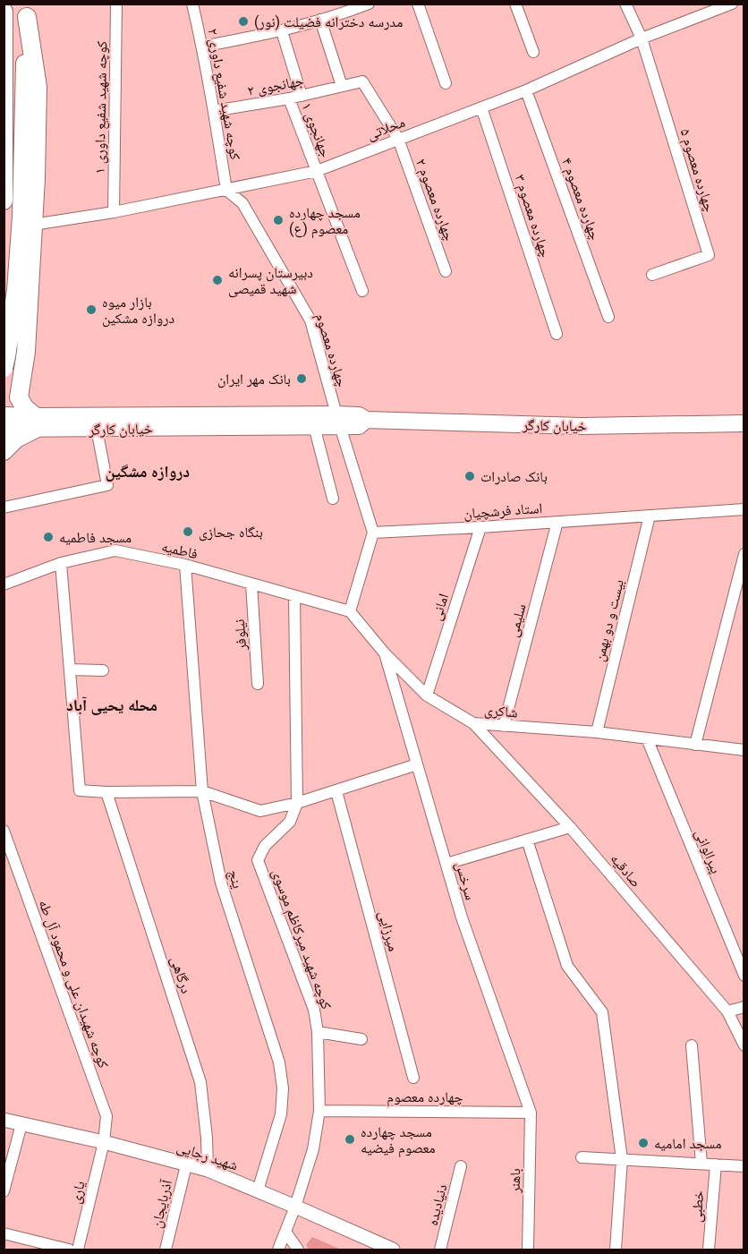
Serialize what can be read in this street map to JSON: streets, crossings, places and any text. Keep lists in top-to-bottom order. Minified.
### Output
{"streets":{"main road":["خیابان کارگر"],"street":["جهانجوی ۲","کوچه شهید شفیع داوری ۲","کوچه شهید شفیع داوری ۱","محلاتی","جهانجوی ۱","چهارده معصوم ۵","چهارده معصوم ۴","چهارده معصوم ۲","چهارده معصوم ۳","چهارده معصوم","استاد فرشچیان","فاطمیه","امانی","سلیمی","بیست و دو بهمن","نیلوفر","شاکری","پیرالوانی","صادقیه","ینج","سرخس","میرزایی","کوچه شهید میرکاظم موسوی","درگاهی","کوچه شهیدان علی و محمود آل طه","شهید رجایی","باهنر","یاری","آذربایجان","دنیادیده","خطبی"]},"crossings":[["جهانجوی ۲","کوچه شهید شفیع داوری ۲"],["جهانجوی ۲","محلاتی"],["جهانجوی ۲","جهانجوی ۱"],["جهانجوی ۲","چهارده معصوم ۲"],["کوچه شهید شفیع داوری ۲","محلاتی"],["کوچه شهید شفیع داوری ۲","چهارده معصوم"],["کوچه شهید شفیع داوری ۱","محلاتی"],["محلاتی","جهانجوی ۱"],["محلاتی","چهارده معصوم ۵"],["محلاتی","چهارده معصوم ۴"],["محلاتی","چهارده معصوم ۲"],["محلاتی","چهارده معصوم ۳"],["محلاتی","چهارده معصوم"],["چهارده معصوم","خیابان کارگر"],["چهارده معصوم","سرخس"],["چهارده معصوم","کوچه شهید میرکاظم موسوی"],["چهارده معصوم","باهنر"],["استاد فرشچیان","امانی"],["استاد فرشچیان","سلیمی"],["استاد فرشچیان","بیست و دو بهمن"],["فاطمیه","نیلوفر"],["فاطمیه","شاکری"],["فاطمیه","ینج"],["فاطمیه","کوچه شهید میرکاظم موسوی"],["امانی","شاکری"],["سلیمی","شاکری"],["بیست و دو بهمن","شاکری"],["شاکری","پیرالوانی"],["شاکری","صادقیه"],["شاکری","سرخس"],["ینج","شهید رجایی"],["سرخس","باهنر"],["کوچه شهید میرکاظم موسوی","شهید رجایی"],["درگاهی","شهید رجایی"],["کوچه شهیدان علی و محمود آل طه","شهید رجایی"],["کوچه شهیدان علی و محمود آل طه","یاری"],["شهید رجایی","یاری"],["شهید رجایی","آذربایجان"]],"districts":["دروازه مشگین","محله یحیی آباد"],"places":["مدرسه دخترانه فضیلت (نور)","مسجد چهارده معصوم (ع)","دبیرستان پسرانه شهید قمیصی","بازار میوه دروازه مشکین","بانک مهر ایران","بانک صادرات","بنگاه جحازی","مسجد فاطمیه","مسجد چهارده معصوم فیضیه","مسجد امامیه"]}
